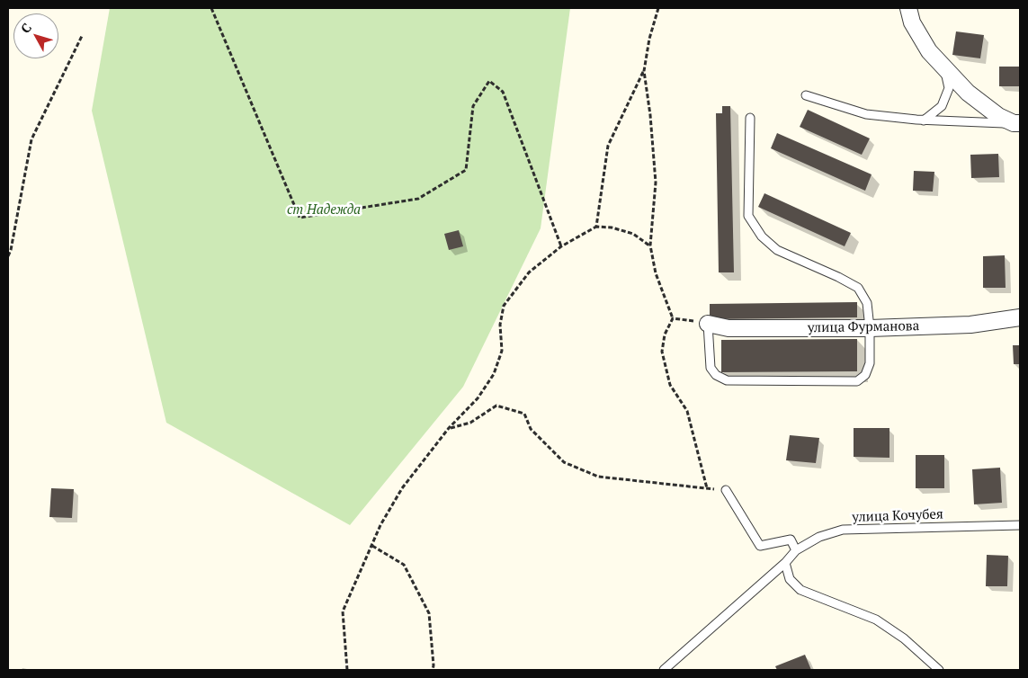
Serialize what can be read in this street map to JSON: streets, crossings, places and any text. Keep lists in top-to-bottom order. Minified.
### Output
{"streets":{"street":["улица Фурманова"],"lane":["улица Кочубея"]},"parks":["ст Надежда"],"north":"top left"}
